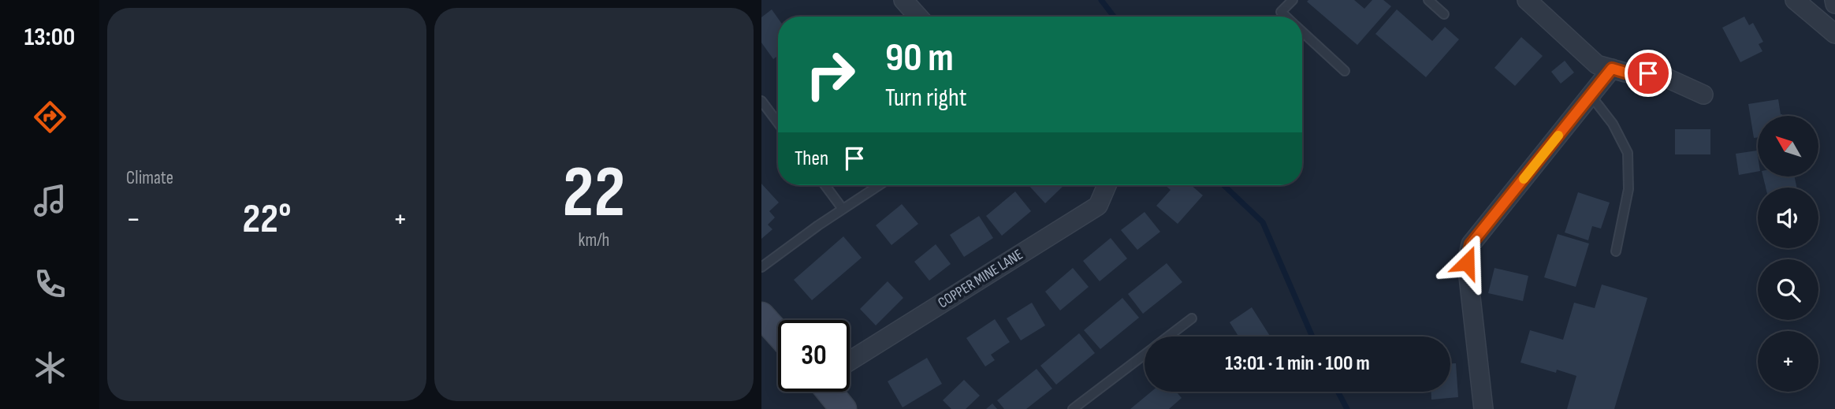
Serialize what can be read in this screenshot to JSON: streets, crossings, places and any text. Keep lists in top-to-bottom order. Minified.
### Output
{"streets":{"street":["COPPER MINE LANE"]},"north":"top left","page":{"tabs":"13:00","tile":["Climate",["22","km/h"]],"turn":["90 m","Turn right"],"map_buttons":"+","then":"Then","heat":["−","22°","+"],"limit":"30","trip":"13:01 · 1 min · 100 m"}}
